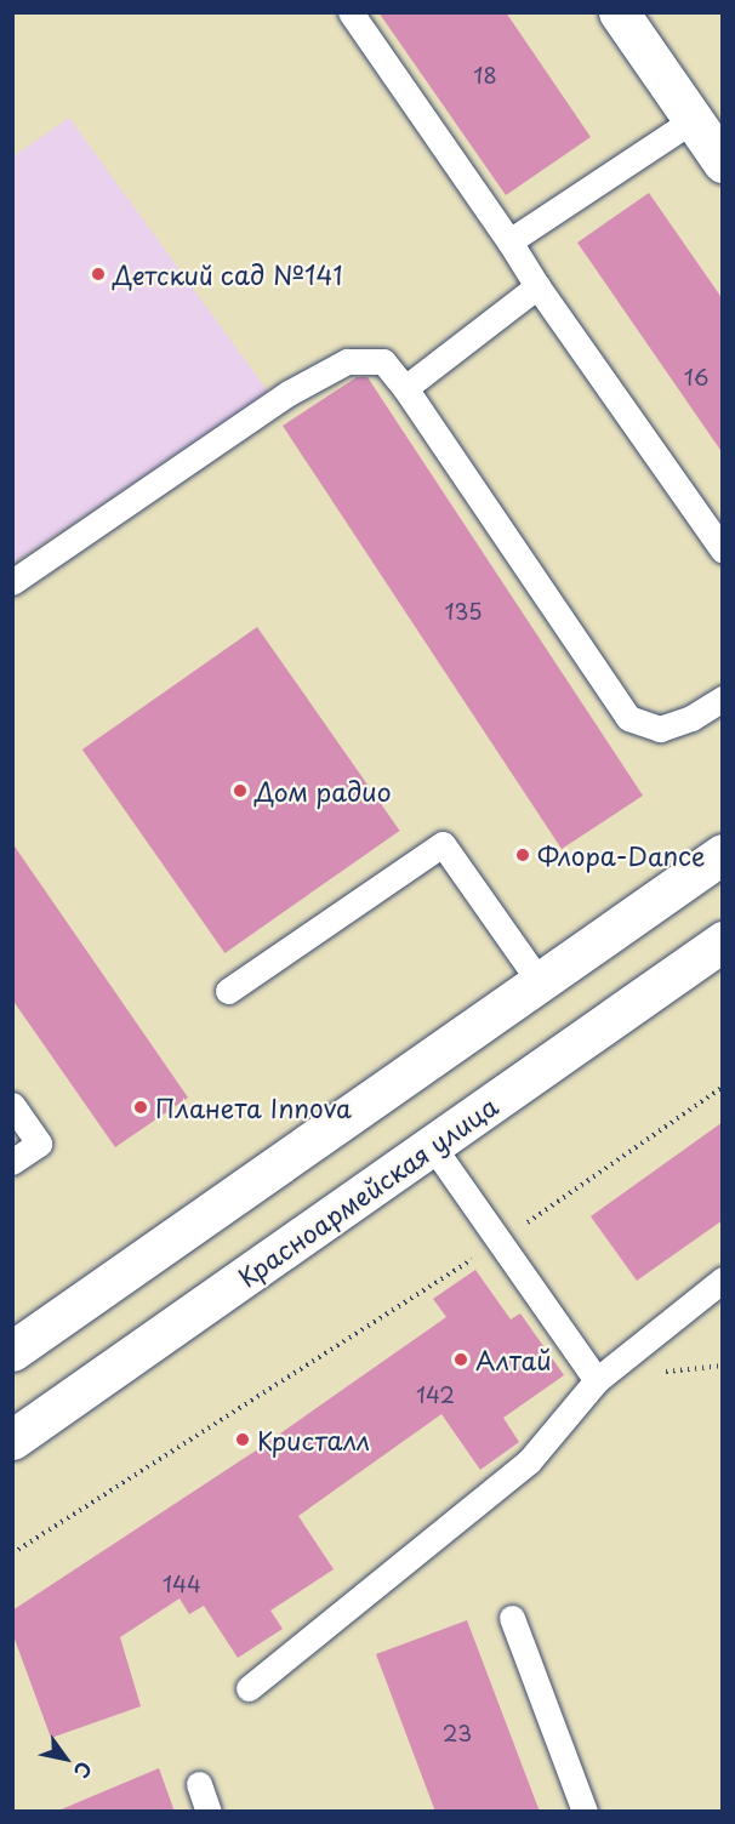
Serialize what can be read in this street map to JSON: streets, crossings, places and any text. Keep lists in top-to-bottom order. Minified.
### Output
{"streets":{"main road":["Красноармейская улица"]},"places":["Детский сад №141","Дом радио","Флора-Dance","Планета Innova","Алтай","Кристалл"],"house_numbers":["18","16","135","142","144","23"],"north":"bottom right"}
